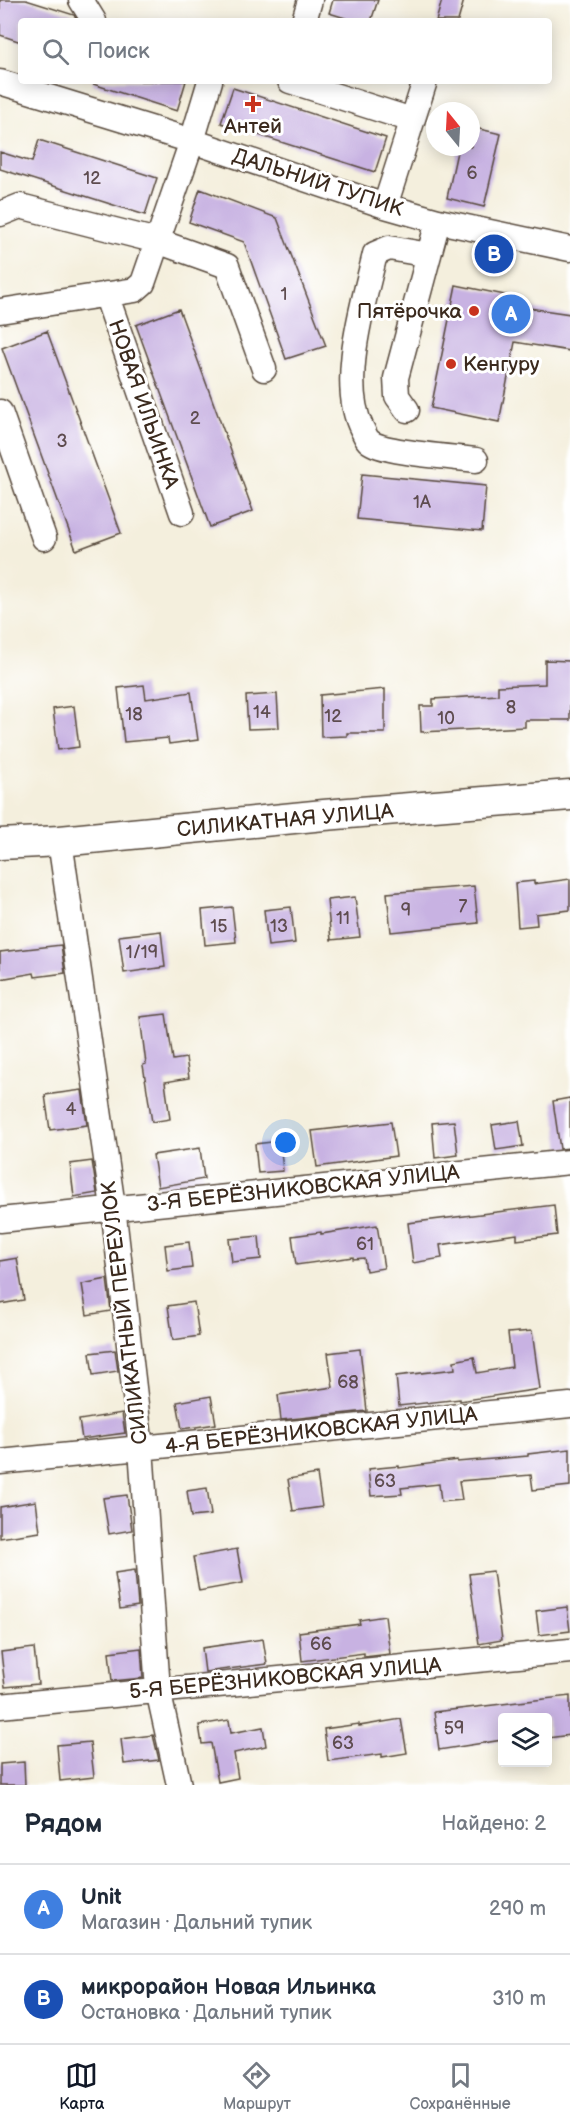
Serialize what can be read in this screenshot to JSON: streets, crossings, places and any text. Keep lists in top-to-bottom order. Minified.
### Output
{"streets":{"street":["ДАЛЬНИЙ ТУПИК","НОВАЯ ИЛЬИНКА","СИЛИКАТНАЯ УЛИЦА","3-Я БЕРЁЗНИКОВСКАЯ УЛИЦА","СИЛИКАТНЫЙ ПЕРЕУЛОК","4-Я БЕРЁЗНИКОВСКАЯ УЛИЦА","5-Я БЕРЁЗНИКОВСКАЯ УЛИЦА"]},"crossings":[["ДАЛЬНИЙ ТУПИК","НОВАЯ ИЛЬИНКА"],["СИЛИКАТНАЯ УЛИЦА","СИЛИКАТНЫЙ ПЕРЕУЛОК"],["3-Я БЕРЁЗНИКОВСКАЯ УЛИЦА","СИЛИКАТНЫЙ ПЕРЕУЛОК"],["СИЛИКАТНЫЙ ПЕРЕУЛОК","4-Я БЕРЁЗНИКОВСКАЯ УЛИЦА"],["СИЛИКАТНЫЙ ПЕРЕУЛОК","5-Я БЕРЁЗНИКОВСКАЯ УЛИЦА"]],"places":{"health":["Антей"],"other":["Пятёрочка","Кенгуру"]},"house_numbers":["6","12","1","2","3","1А","8","14","18","12","10","7","9","11","15","13","1/19","4","61","68","63","66","59","63"],"north":"top","page":{"search":"Поиск","pins":["B","A"],"heading":["Рядом","Найдено: 2"],"list":[{"mark":"A","name":"Unit","note":"Магазин · Дальний тупик","value":"290 m"},{"mark":"B","name":"микрорайон Новая Ильинка","note":"Остановка · Дальний тупик","value":"310 m"}],"nav":["Карта","Маршрут","Сохранённые"]}}
